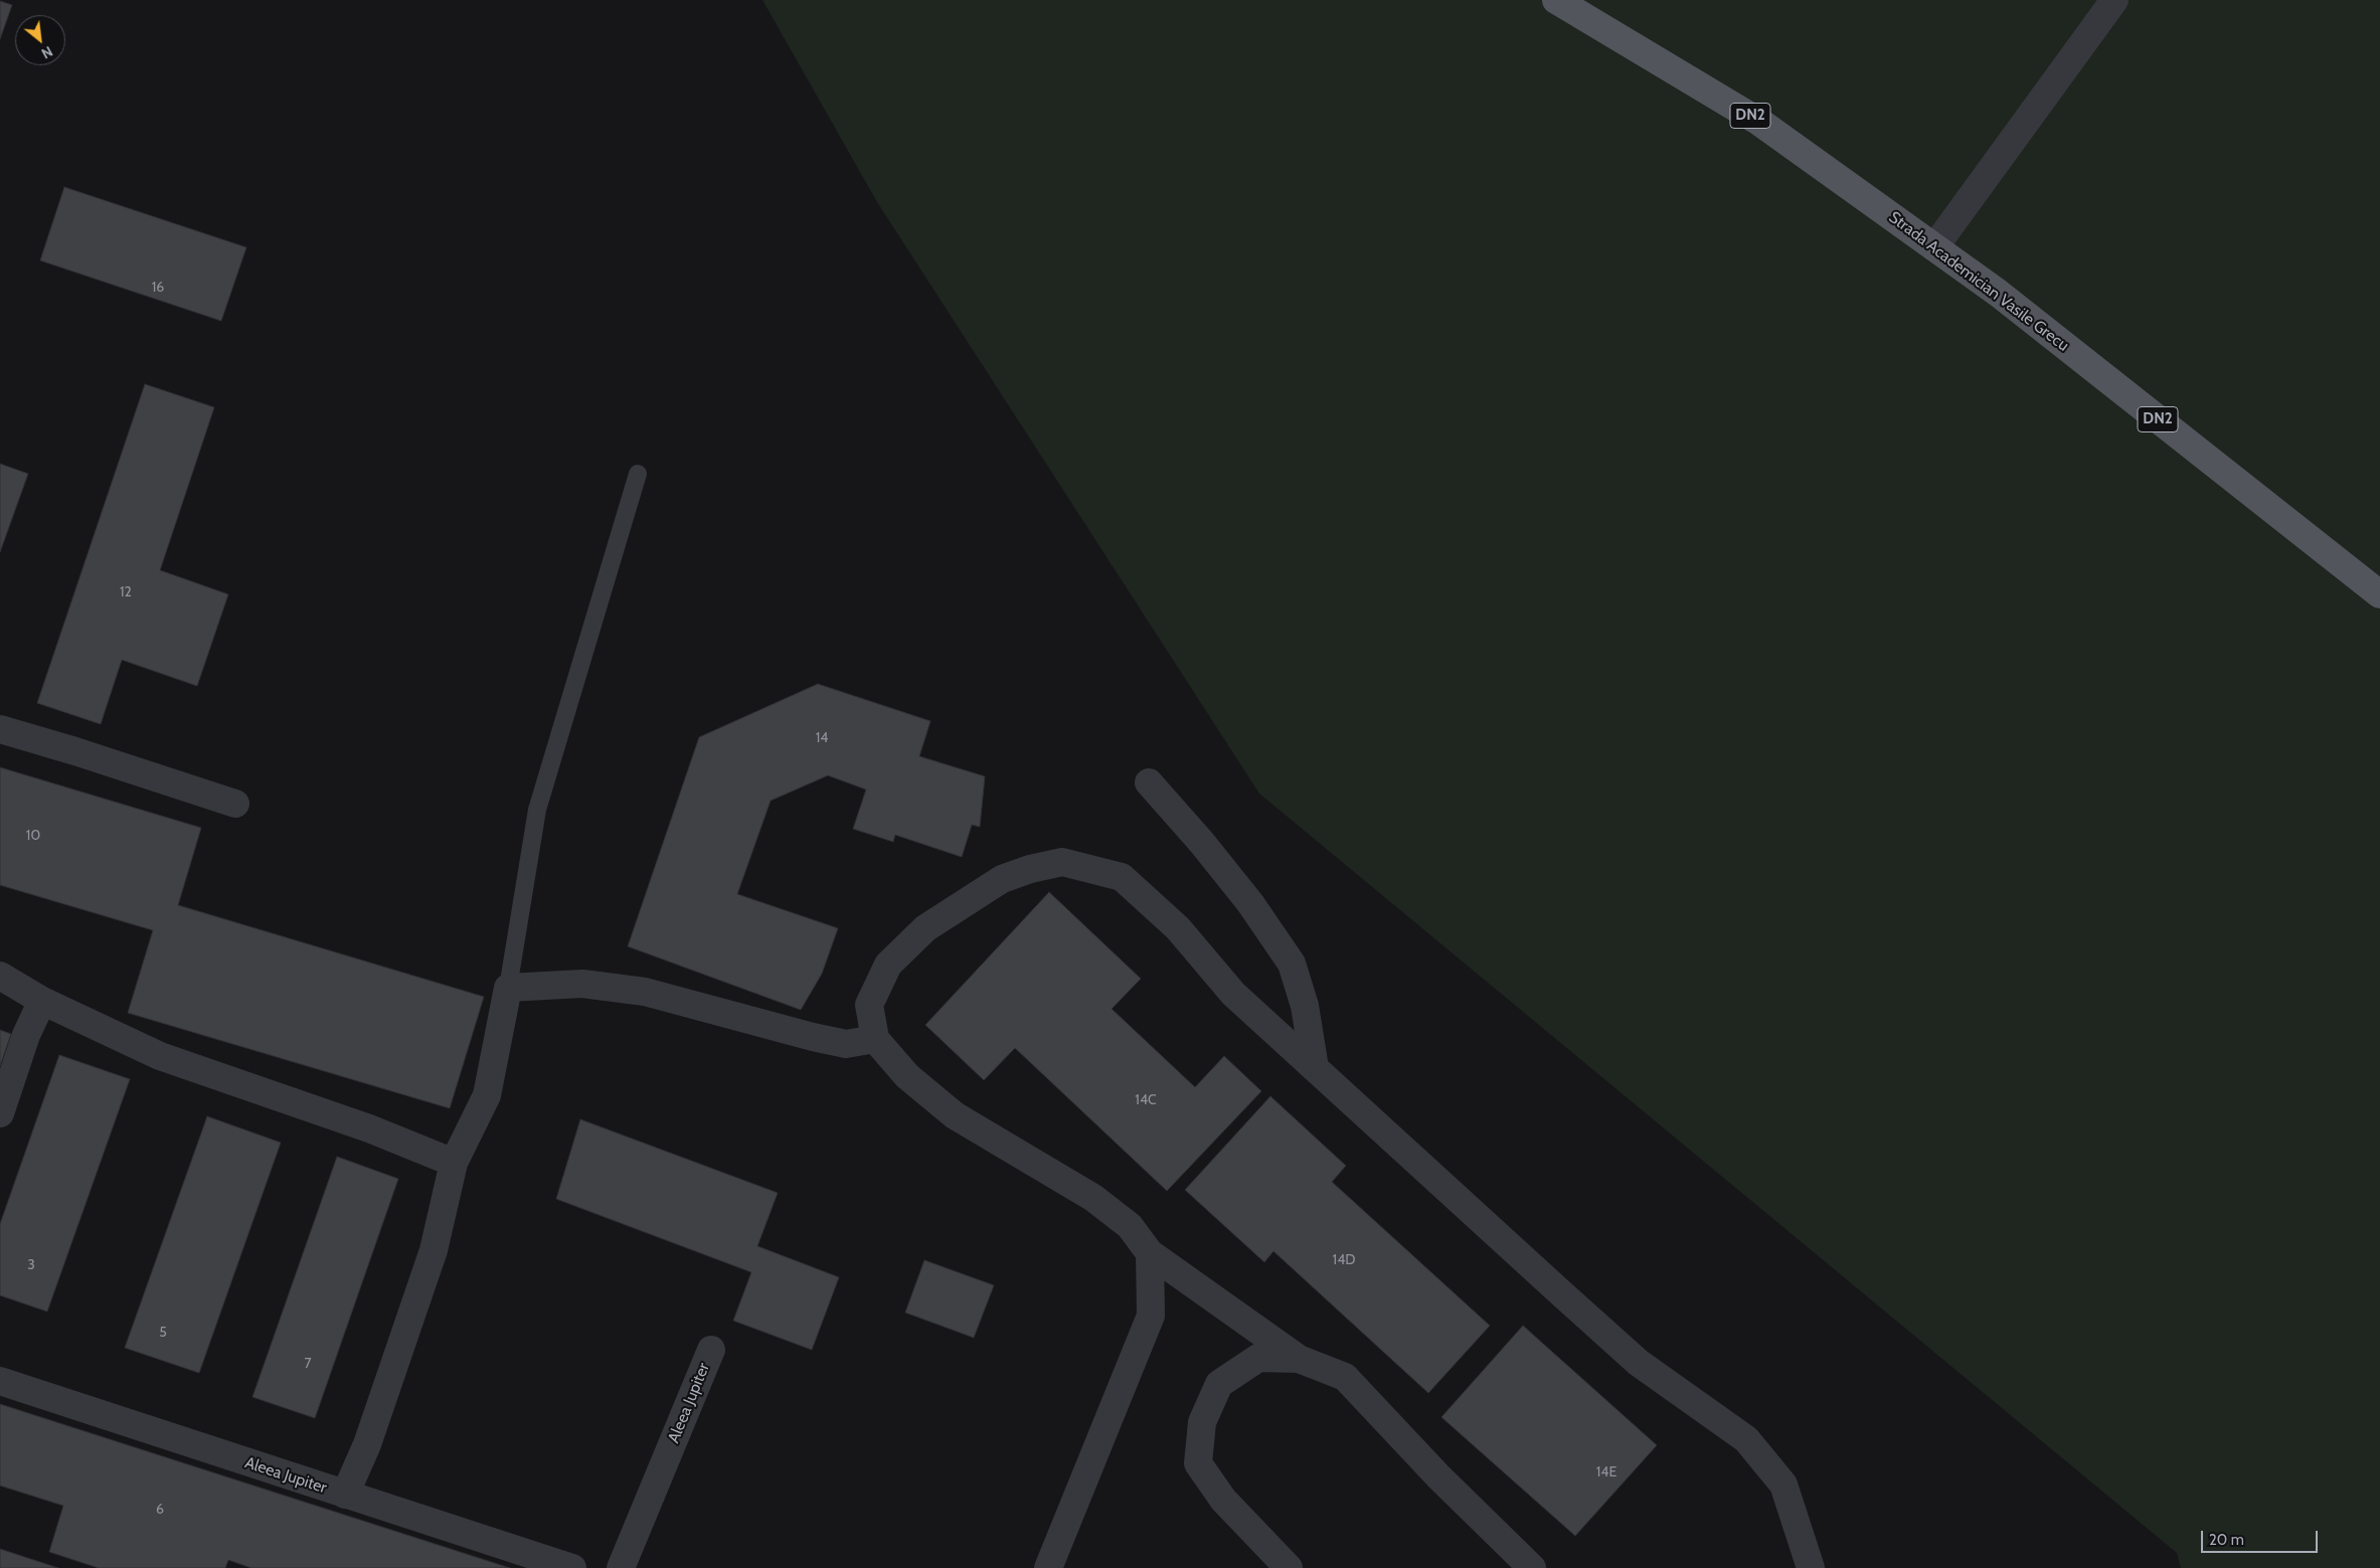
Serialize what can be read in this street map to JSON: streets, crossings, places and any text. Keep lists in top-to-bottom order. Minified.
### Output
{"streets":{"main road":["DN2","Strada Academician Vasile Grecu"],"street":["Aleea Jupiter"]},"house_numbers":["16","12","14","10","14C","14D","3","5","7","14E","6"],"scale_bar":"20 m","north":"bottom right"}
